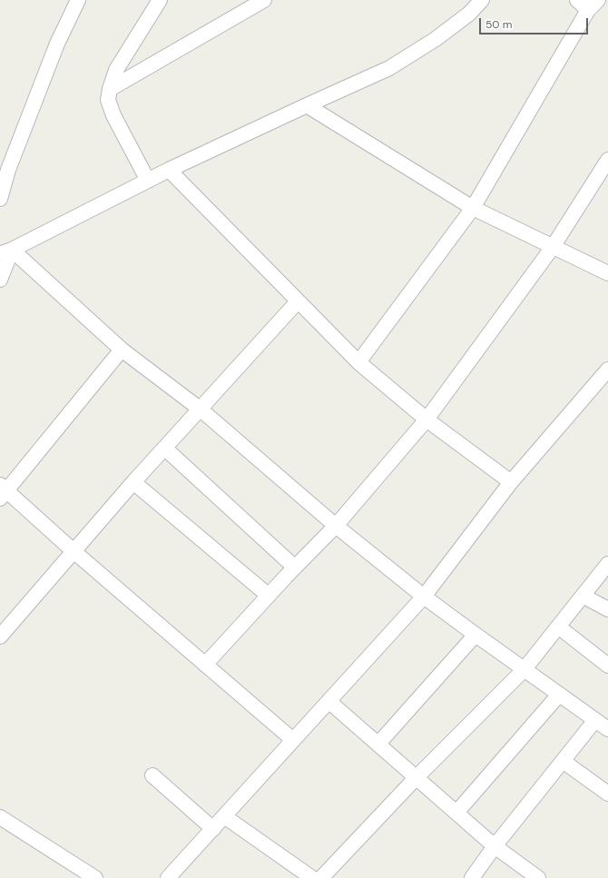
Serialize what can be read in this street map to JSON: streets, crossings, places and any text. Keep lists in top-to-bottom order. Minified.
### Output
{"scale_bar":"50 m"}
